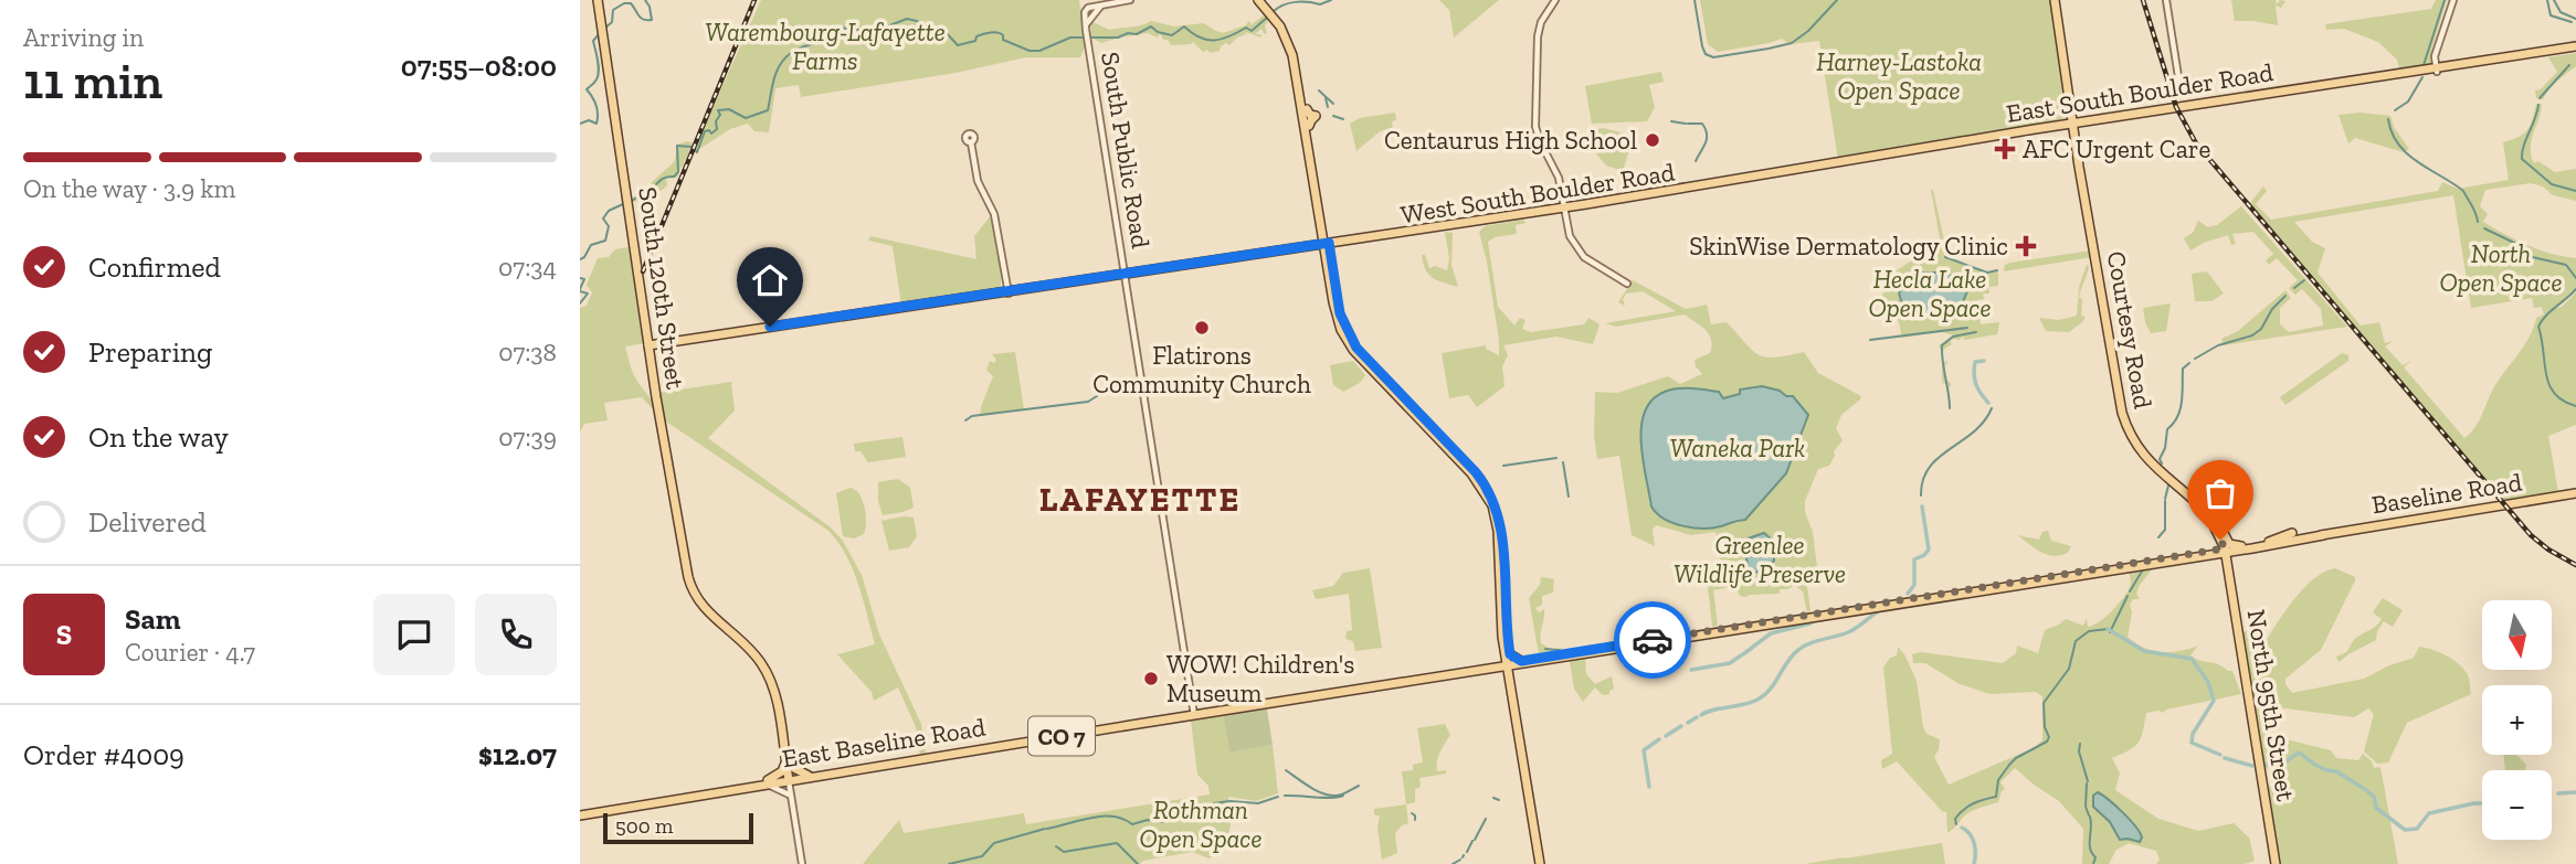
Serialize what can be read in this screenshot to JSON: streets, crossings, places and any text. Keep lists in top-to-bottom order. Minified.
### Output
{"streets":{"main road":["East South Boulder Road","West South Boulder Road","South 120th Street","Courtesy Road","Baseline Road","North 95th Street","CO 7","East Baseline Road"],"street":["South Public Road"]},"crossings":[["East South Boulder Road","West South Boulder Road"],["East South Boulder Road","Courtesy Road"],["South Public Road","West South Boulder Road"],["South Public Road","CO 7"],["South Public Road","East Baseline Road"],["Courtesy Road","Baseline Road"],["Courtesy Road","North 95th Street"],["Baseline Road","North 95th Street"],["CO 7","East Baseline Road"]],"districts":["LAFAYETTE"],"parks":["Warembourg-Lafayette Farms","Harney-Lastoka Open Space","North Open Space","Hecla Lake Open Space","Waneka Park","Greenlee Wildlife Preserve","Rothman Open Space"],"places":{"other":["Centaurus High School","Flatirons Community Church","WOW! Children's Museum"],"health":["AFC Urgent Care","SkinWise Dermatology Clinic"]},"scale_bar":"500 m","north":"bottom","page":{"heading":["11 min","Arriving in","07:55–08:00"],"panel":["Sam","Courier · 4.7","Order #4009","$12.07"],"bar":"On the way · 3.9 km","list":[["Confirmed","07:34"],["Preparing","07:38"],["On the way","07:39"],"Delivered"],"round":"S","map_buttons":["+","−"],"scale":"500 m"}}
